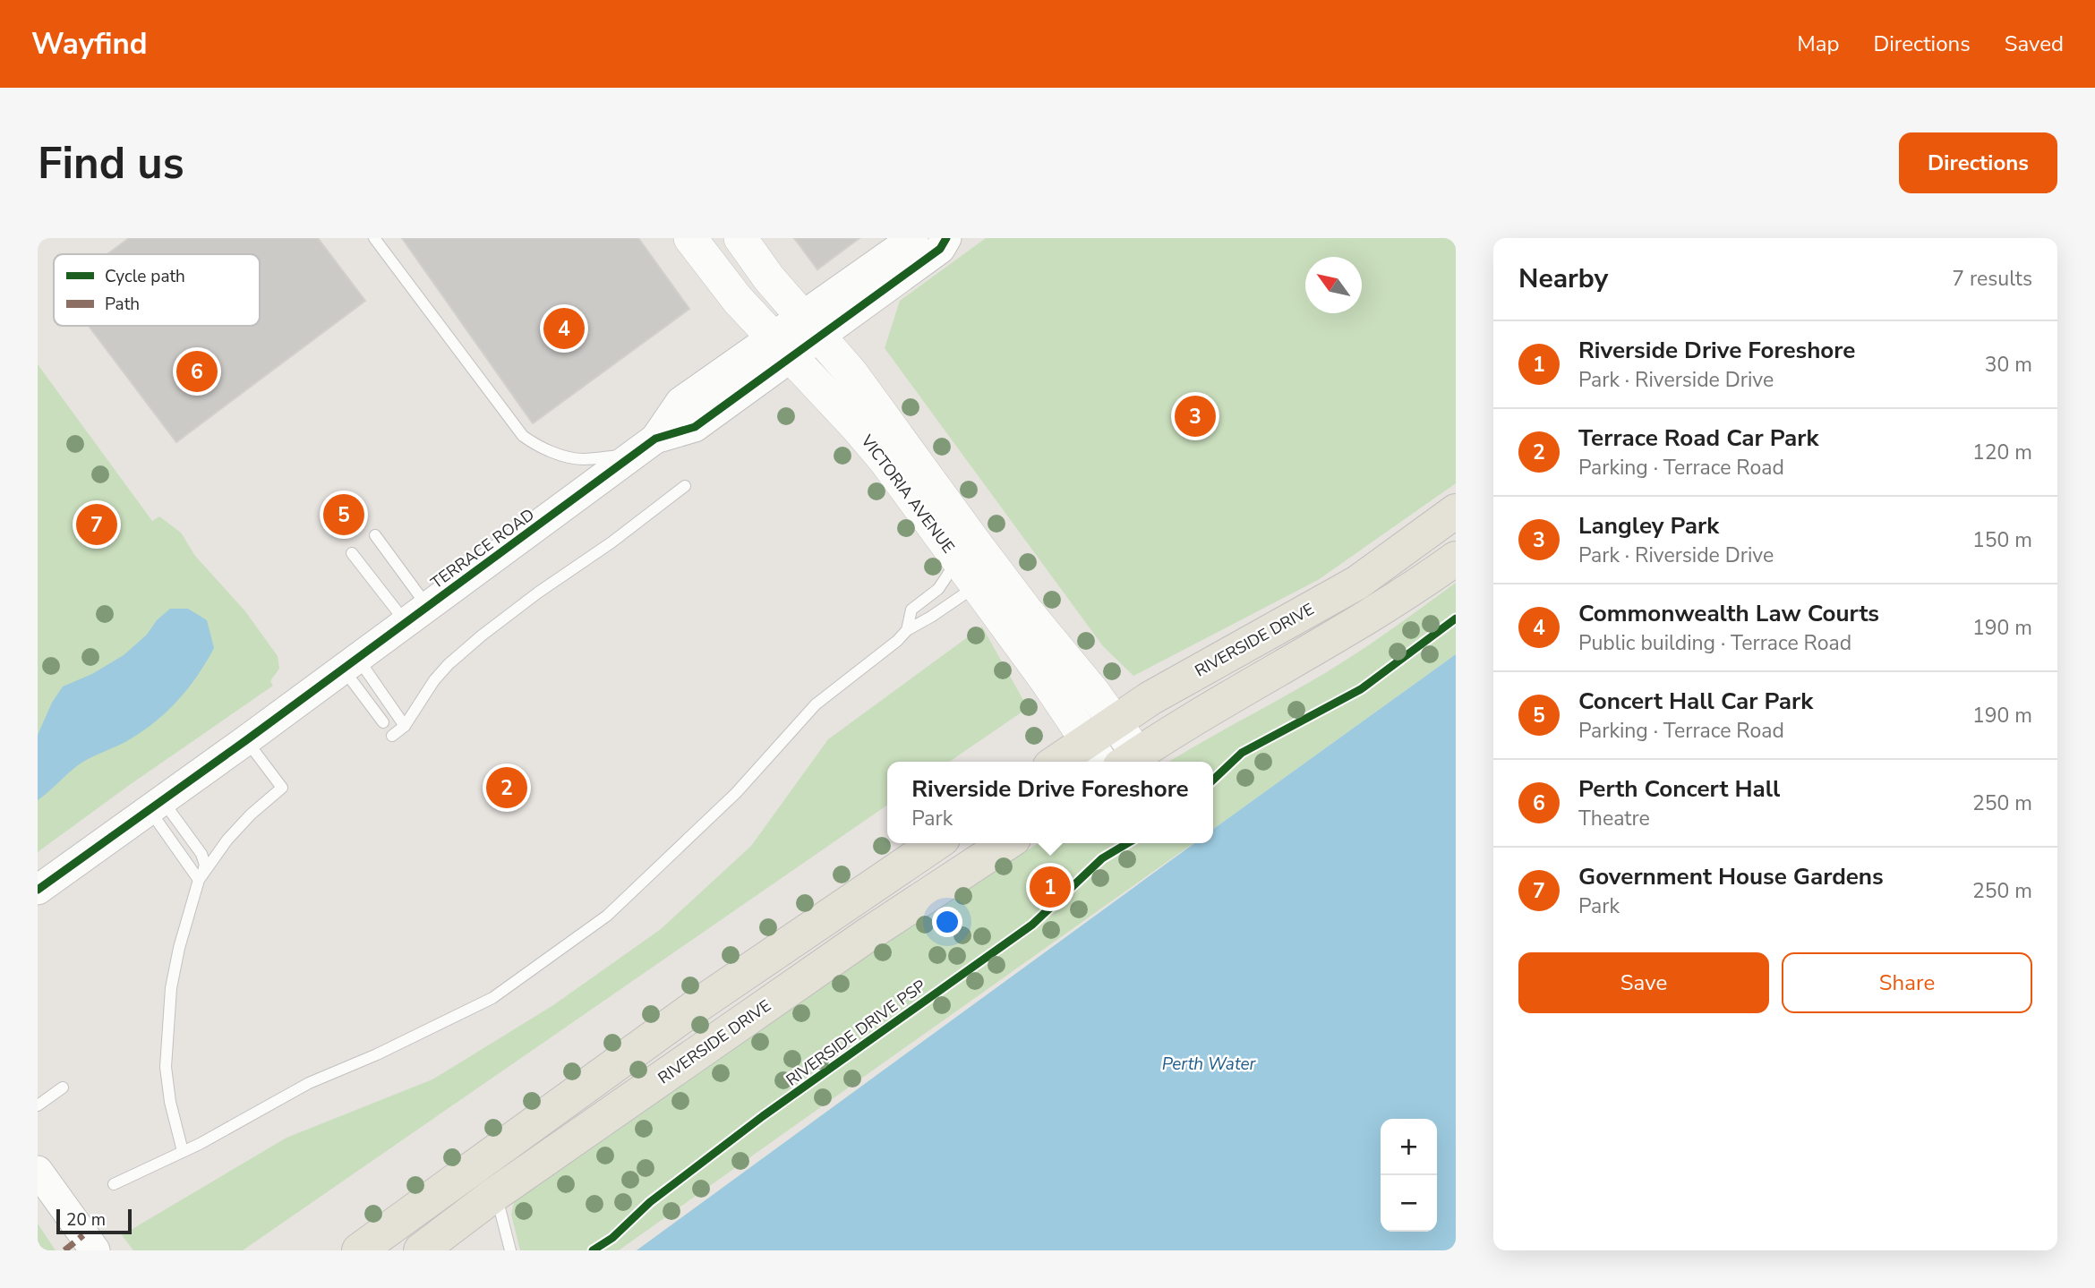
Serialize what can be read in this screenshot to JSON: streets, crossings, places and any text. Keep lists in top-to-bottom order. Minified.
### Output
{"streets":{"main road":["VICTORIA AVENUE","RIVERSIDE DRIVE"],"street":["TERRACE ROAD"],"cycle path":["RIVERSIDE DRIVE PSP"]},"crossings":[["VICTORIA AVENUE","TERRACE ROAD"],["VICTORIA AVENUE","RIVERSIDE DRIVE"]],"water":["Perth Water"],"legend":["Cycle path","Path"],"scale_bar":"20 m","north":"top left","page":{"header":"Wayfind","nav":["Map","Directions","Saved"],"buttons":["Directions",["Save","Share"]],"title":"Find us","heading":["Nearby","7 results"],"pins":["4","6","3","5","7","2","1"],"list":[{"mark":"1","name":"Riverside Drive Foreshore","note":"Park · Riverside Drive","value":"30 m"},{"mark":"2","name":"Terrace Road Car Park","note":"Parking · Terrace Road","value":"120 m"},{"mark":"3","name":"Langley Park","note":"Park · Riverside Drive","value":"150 m"},{"mark":"4","name":"Commonwealth Law Courts","note":"Public building · Terrace Road","value":"190 m"},{"mark":"5","name":"Concert Hall Car Park","note":"Parking · Terrace Road","value":"190 m"},{"mark":"6","name":"Perth Concert Hall","note":"Theatre","value":"250 m"},{"mark":"7","name":"Government House Gardens","note":"Park","value":"250 m"}],"popup":["Riverside Drive Foreshore","Park"],"map_buttons":["+","−"],"scale":"20 m"}}
